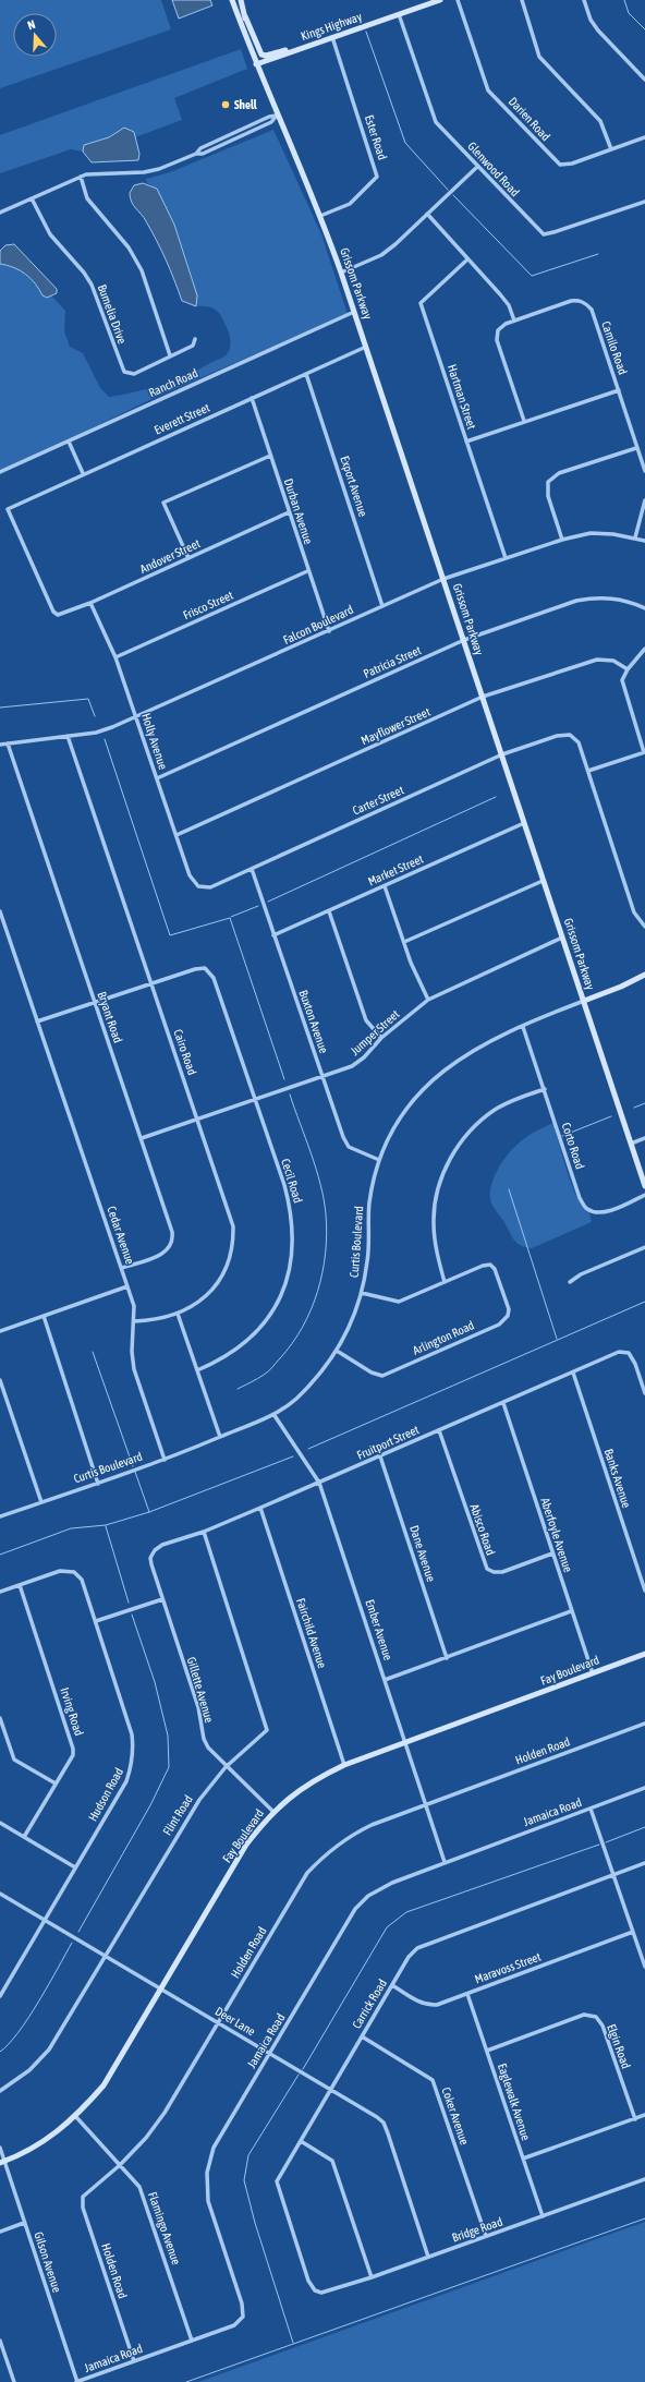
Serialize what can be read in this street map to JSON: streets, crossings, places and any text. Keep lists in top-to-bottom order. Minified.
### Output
{"streets":{"main road":["Kings Highway","Grissom Parkway","Curtis Boulevard","Fay Boulevard"],"street":["Darien Road","Ester Road","Glenwood Road","Bumelia Drive","Camilo Road","Ranch Road","Hartman Street","Everett Street","Export Avenue","Durban Avenue","Andover Street","Frisco Street","Falcon Boulevard","Patricia Street","Mayflower Street","Holly Avenue","Carter Street","Market Street","Bryant Road","Buxton Avenue","Jumper Street","Cairo Road","Corto Road","Cecil Road","Cedar Avenue","Arlington Road","Fruitport Street","Banks Avenue","Abisco Road","Aberfoyle Avenue","Dane Avenue","Ember Avenue","Fairchild Avenue","Gillette Avenue","Irving Road","Holden Road","Hudson Road","Jamaica Road","Flint Road","Maravoss Street","Carrick Road","Deer Lane","Elgin Road","Eaglewalk Avenue","Coker Avenue","Flamingo Avenue","Bridge Road","Gilson Avenue"]},"crossings":[["Kings Highway","Ester Road"],["Kings Highway","Glenwood Road"],["Kings Highway","Grissom Parkway"],["Ester Road","Grissom Parkway"],["Grissom Parkway","Ranch Road"],["Grissom Parkway","Everett Street"],["Grissom Parkway","Falcon Boulevard"],["Grissom Parkway","Patricia Street"],["Grissom Parkway","Mayflower Street"],["Grissom Parkway","Carter Street"],["Grissom Parkway","Market Street"],["Grissom Parkway","Jumper Street"],["Grissom Parkway","Curtis Boulevard"],["Hartman Street","Falcon Boulevard"],["Everett Street","Export Avenue"],["Everett Street","Durban Avenue"],["Everett Street","Andover Street"],["Export Avenue","Falcon Boulevard"],["Durban Avenue","Andover Street"],["Durban Avenue","Frisco Street"],["Durban Avenue","Falcon Boulevard"],["Andover Street","Holly Avenue"],["Frisco Street","Holly Avenue"],["Falcon Boulevard","Holly Avenue"],["Falcon Boulevard","Bryant Road"],["Falcon Boulevard","Cairo Road"],["Patricia Street","Holly Avenue"],["Mayflower Street","Holly Avenue"],["Holly Avenue","Carter Street"],["Carter Street","Buxton Avenue"],["Market Street","Buxton Avenue"],["Bryant Road","Jumper Street"],["Bryant Road","Cedar Avenue"],["Buxton Avenue","Jumper Street"],["Buxton Avenue","Curtis Boulevard"],["Jumper Street","Cairo Road"],["Jumper Street","Cecil Road"],["Cairo Road","Cecil Road"],["Cairo Road","Cedar Avenue"],["Corto Road","Curtis Boulevard"],["Cedar Avenue","Curtis Boulevard"],["Curtis Boulevard","Arlington Road"],["Curtis Boulevard","Ember Avenue"],["Fruitport Street","Banks Avenue"],["Fruitport Street","Abisco Road"],["Fruitport Street","Aberfoyle Avenue"],["Fruitport Street","Dane Avenue"],["Fruitport Street","Ember Avenue"],["Fruitport Street","Fairchild Avenue"],["Fruitport Street","Gillette Avenue"],["Fruitport Street","Flint Road"],["Abisco Road","Aberfoyle Avenue"],["Aberfoyle Avenue","Fay Boulevard"],["Ember Avenue","Fay Boulevard"],["Ember Avenue","Holden Road"],["Ember Avenue","Jamaica Road"],["Fairchild Avenue","Fay Boulevard"],["Fay Boulevard","Gillette Avenue"],["Fay Boulevard","Deer Lane"],["Fay Boulevard","Flamingo Avenue"],["Fay Boulevard","Gilson Avenue"],["Gillette Avenue","Flint Road"],["Irving Road","Hudson Road"],["Holden Road","Jamaica Road"],["Holden Road","Deer Lane"],["Holden Road","Flamingo Avenue"],["Hudson Road","Deer Lane"],["Jamaica Road","Deer Lane"],["Jamaica Road","Flamingo Avenue"],["Jamaica Road","Gilson Avenue"],["Flint Road","Deer Lane"],["Maravoss Street","Carrick Road"],["Maravoss Street","Eaglewalk Avenue"],["Carrick Road","Deer Lane"],["Carrick Road","Coker Avenue"],["Carrick Road","Bridge Road"],["Deer Lane","Bridge Road"],["Elgin Road","Eaglewalk Avenue"],["Eaglewalk Avenue","Bridge Road"],["Coker Avenue","Bridge Road"]],"places":["Shell"],"north":"top"}
